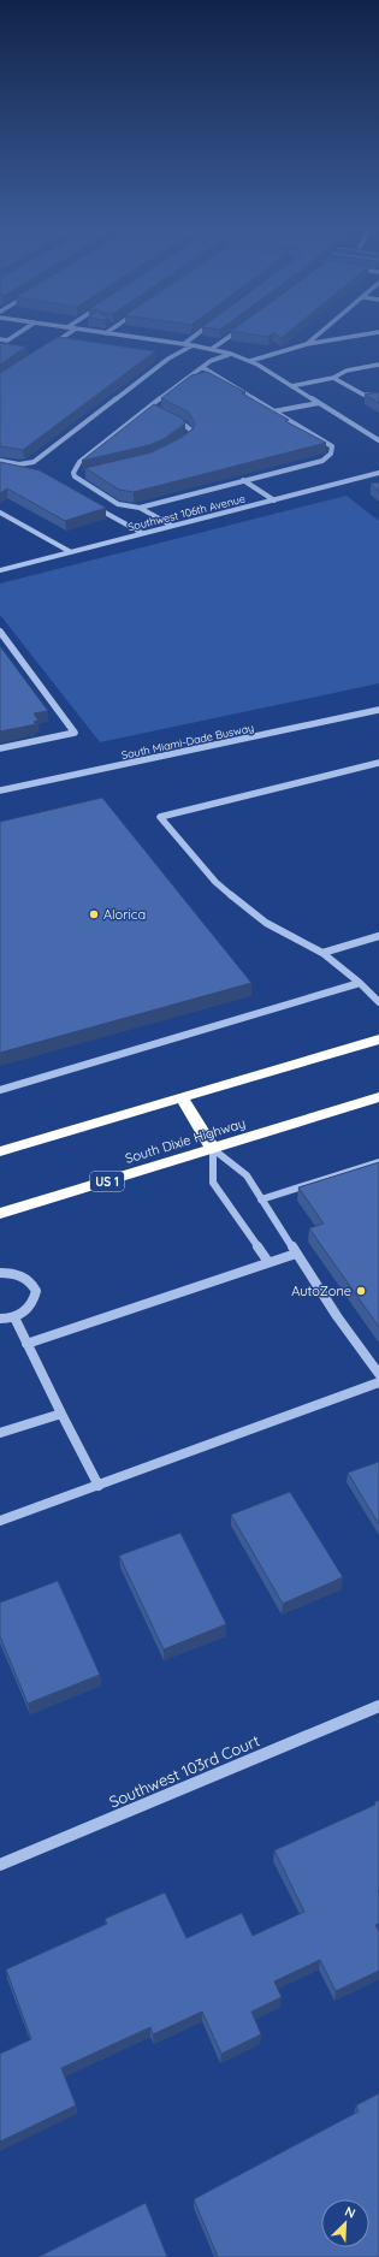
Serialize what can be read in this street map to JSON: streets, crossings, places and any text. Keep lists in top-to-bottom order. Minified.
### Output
{"streets":{"highway":["South Dixie Highway","US 1"],"street":["Southwest 106th Avenue","South Miami-Dade Busway","Southwest 103rd Court"]},"places":["Alorica","AutoZone"],"north":"top right"}
